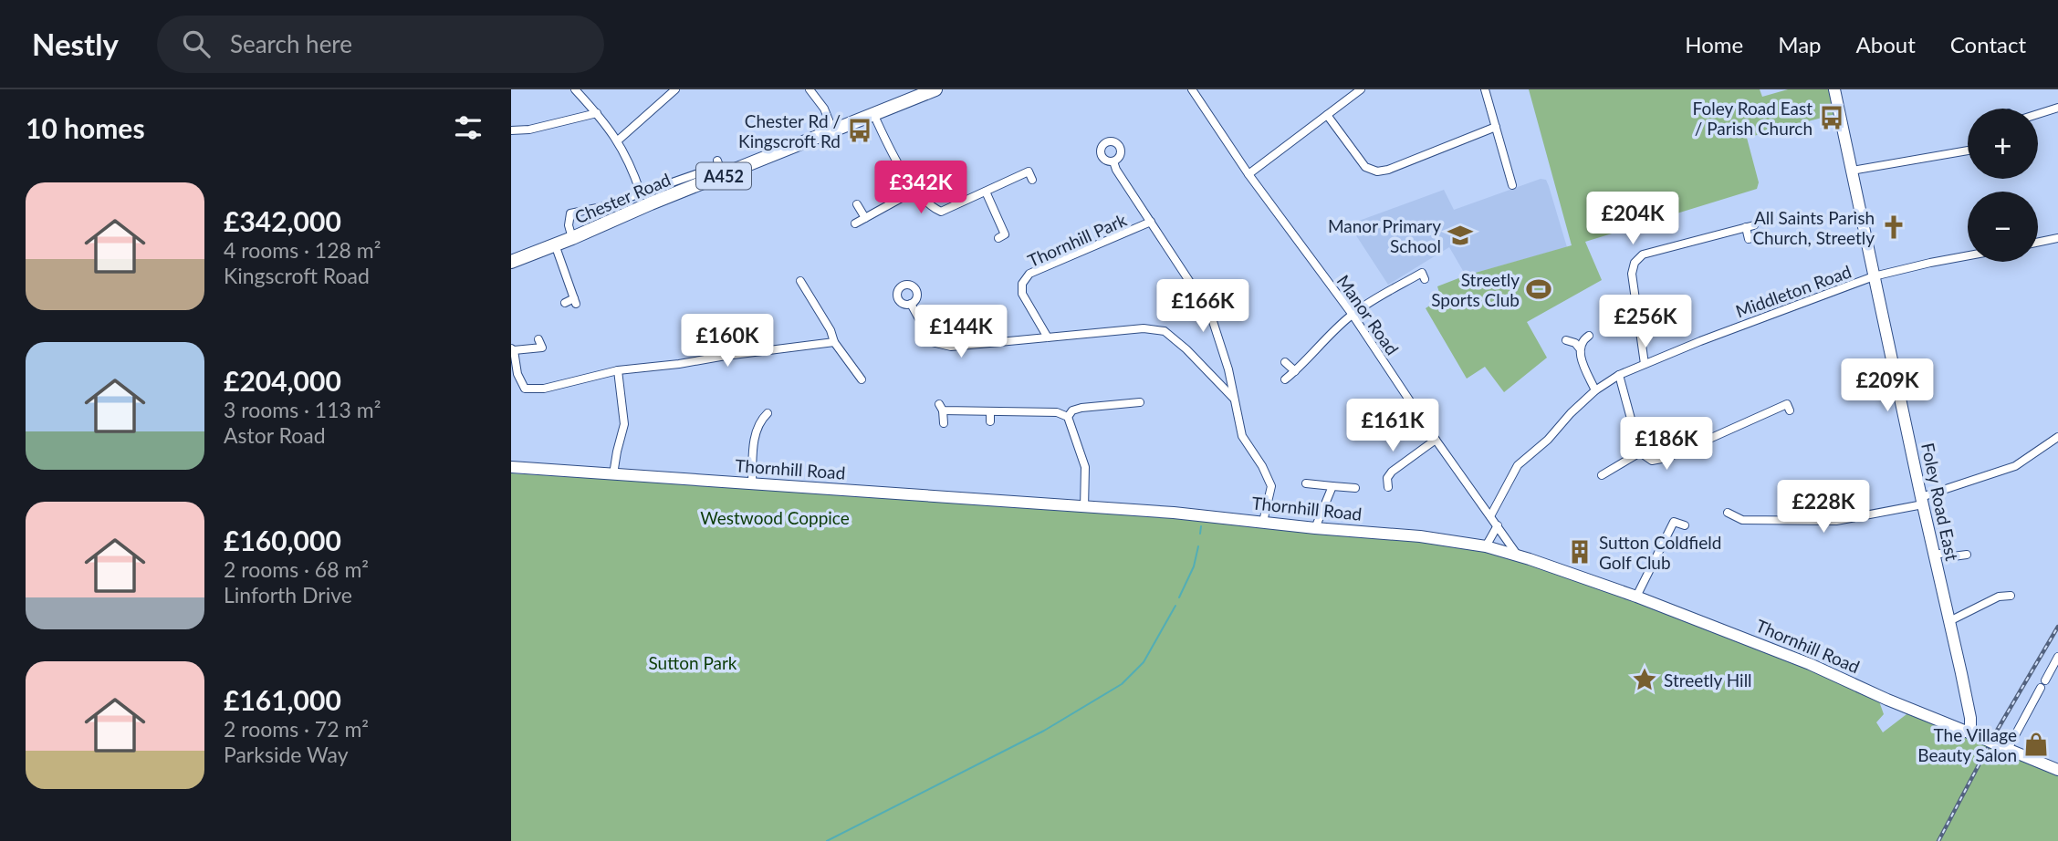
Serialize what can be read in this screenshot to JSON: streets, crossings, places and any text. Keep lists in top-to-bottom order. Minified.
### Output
{"streets":{"highway":["A452","Chester Road"],"main road":["Thornhill Road","Foley Road East"],"street":["Thornhill Park","Middleton Road","Manor Road"]},"crossings":[["Thornhill Park","Thornhill Road"],["Middleton Road","Manor Road"],["Middleton Road","Foley Road East"],["Manor Road","Thornhill Road"],["Thornhill Road","Foley Road East"]],"parks":["Westwood Coppice","Sutton Park"],"places":{"bus stop":["Foley Road East / Parish Church","Chester Rd / Kingscroft Rd"],"church":["All Saints Parish Church, Streetly"],"school or university":["Manor Primary School"],"sports":["Streetly Sports Club"],"building":["Sutton Coldfield Golf Club"],"place":["Streetly Hill"],"shop":["The Village Beauty Salon"]},"page":{"header":"Nestly","search":"Search here","nav":["Home","Map","About","Contact"],"heading":"10 homes","map_buttons":["+","−"],"price":["£342K","£204K","£166K","£256K","£144K","£160K","£209K","£161K","£186K","£228K"],"list":[{"name":"£342,000","note":"4 rooms · 128 m² · Kingscroft Road"},{"name":"£204,000","note":"3 rooms · 113 m² · Astor Road"},{"name":"£160,000","note":"2 rooms · 68 m² · Linforth Drive"},{"name":"£161,000","note":"2 rooms · 72 m² · Parkside Way"}]}}
